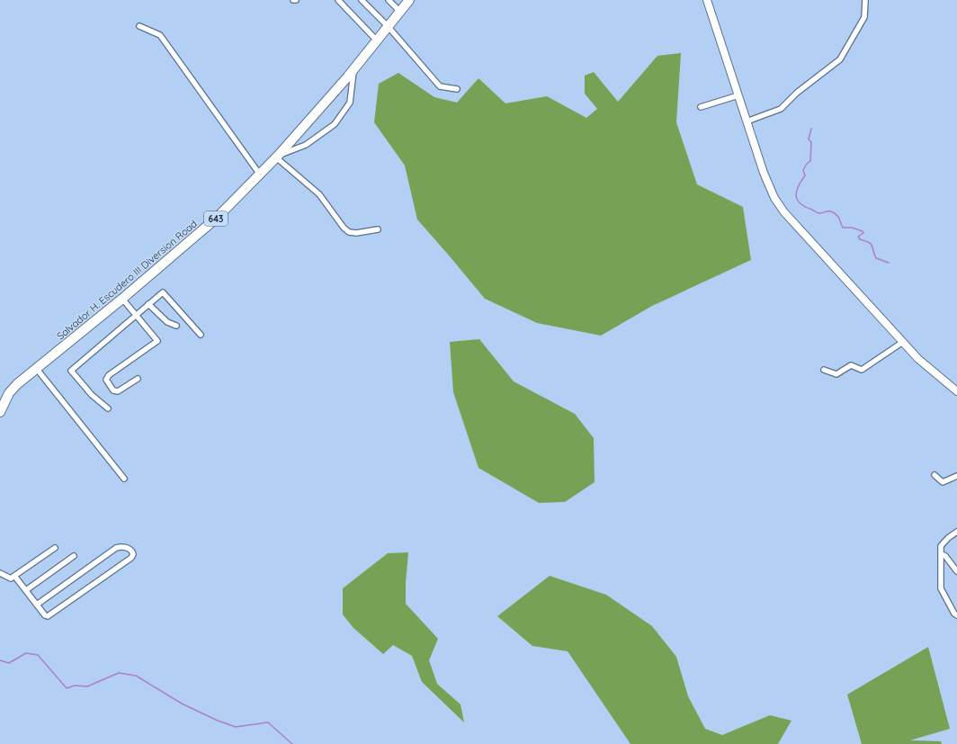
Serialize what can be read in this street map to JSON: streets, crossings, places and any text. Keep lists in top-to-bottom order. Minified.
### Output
{"streets":{"highway":["643","Salvador H. Escudero III Diversion Road"]}}
